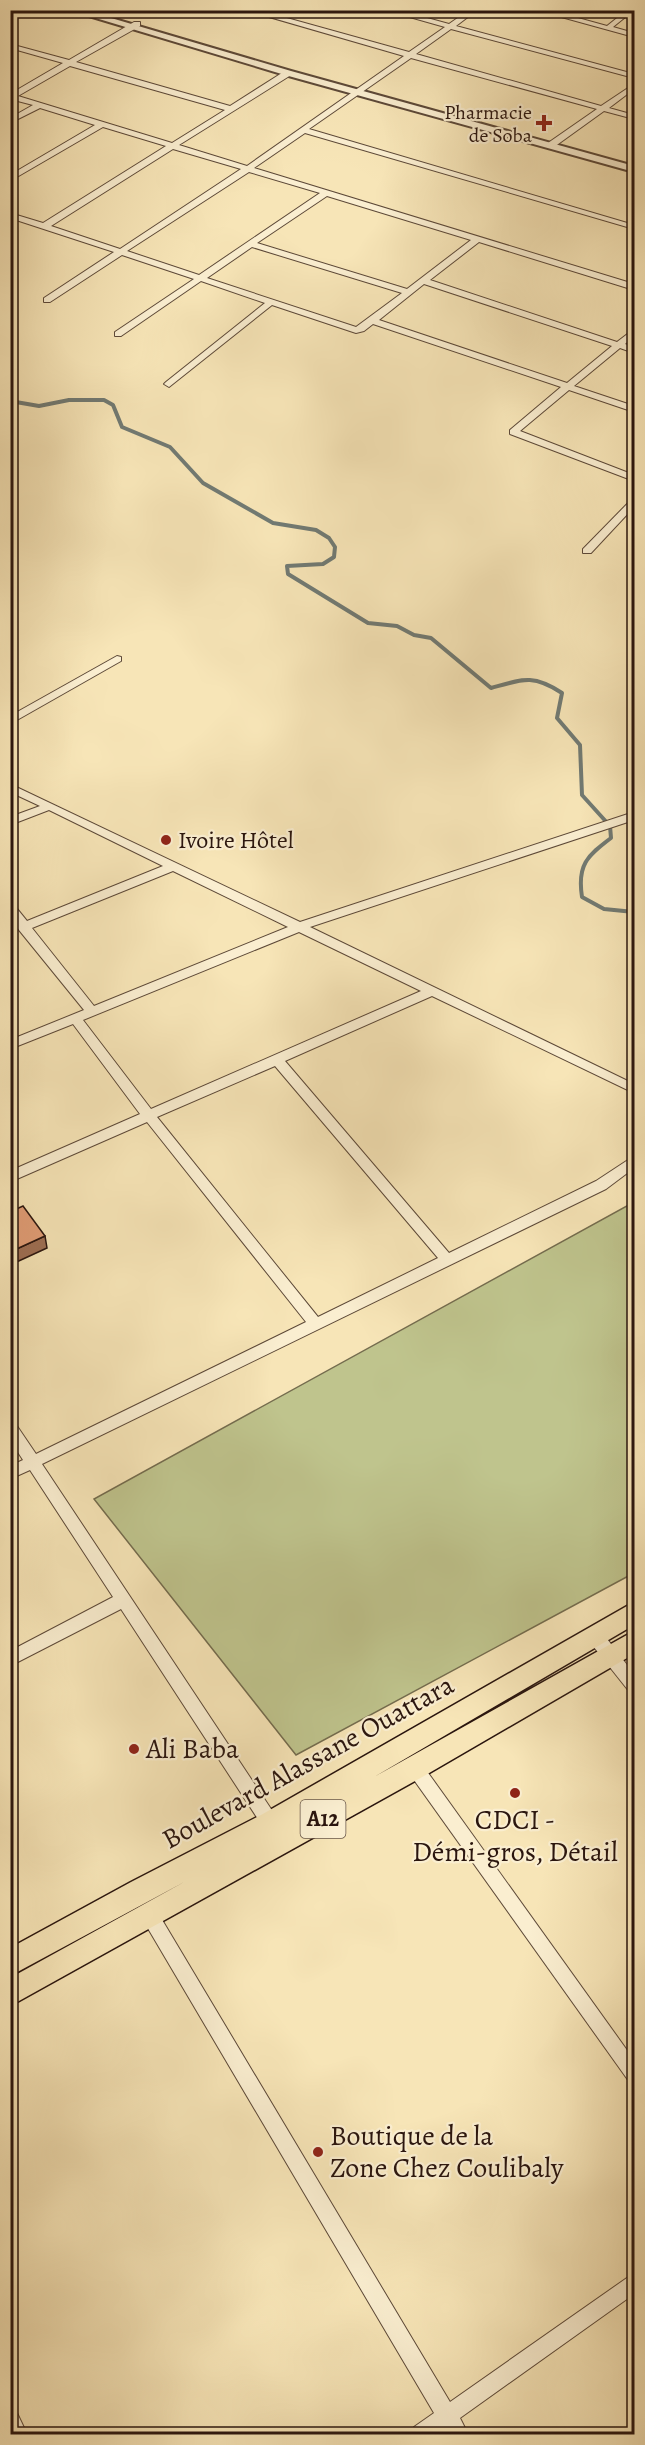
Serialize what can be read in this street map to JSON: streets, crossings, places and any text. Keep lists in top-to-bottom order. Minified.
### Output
{"streets":{"main road":["Boulevard Alassane Ouattara","A12"]},"places":{"health":["Pharmacie de Soba"],"other":["Ivoire Hôtel","Ali Baba","CDCI - Démi-gros, Détail","Boutique de la Zone Chez Coulibaly"]}}
